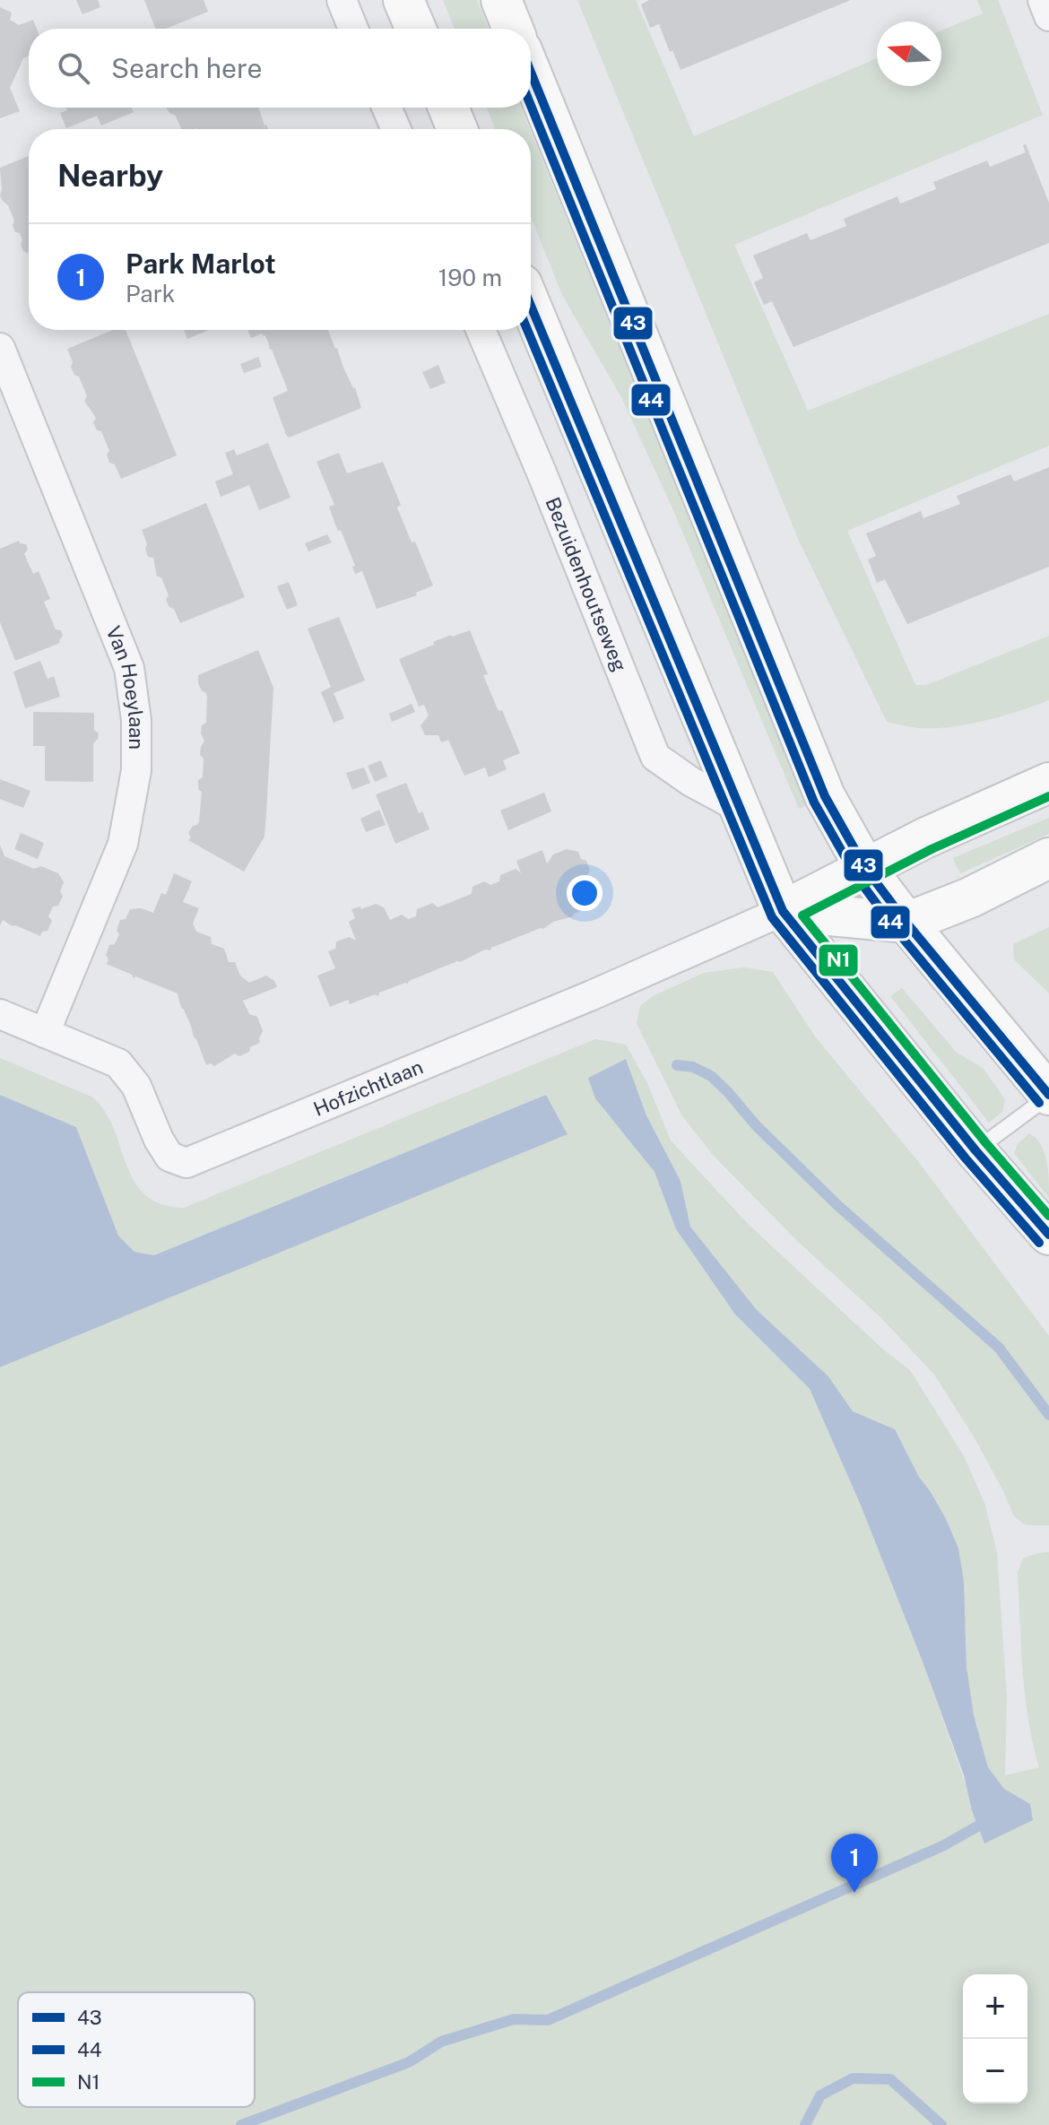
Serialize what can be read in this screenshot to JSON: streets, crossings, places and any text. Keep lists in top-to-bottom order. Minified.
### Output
{"streets":{"main road":["Hofzichtlaan"],"street":["Bezuidenhoutseweg","Van Hoeylaan"]},"crossings":[["Van Hoeylaan","Hofzichtlaan"]],"lines":["transit line 43","transit line 44","transit line N1"],"legend":["43","44","N1"],"north":"left","page":{"search":"Search here","heading":"Nearby","list":[{"mark":"1","name":"Park Marlot","note":"Park","value":"190 m"}],"pins":"1","map_buttons":["+","−"]}}
